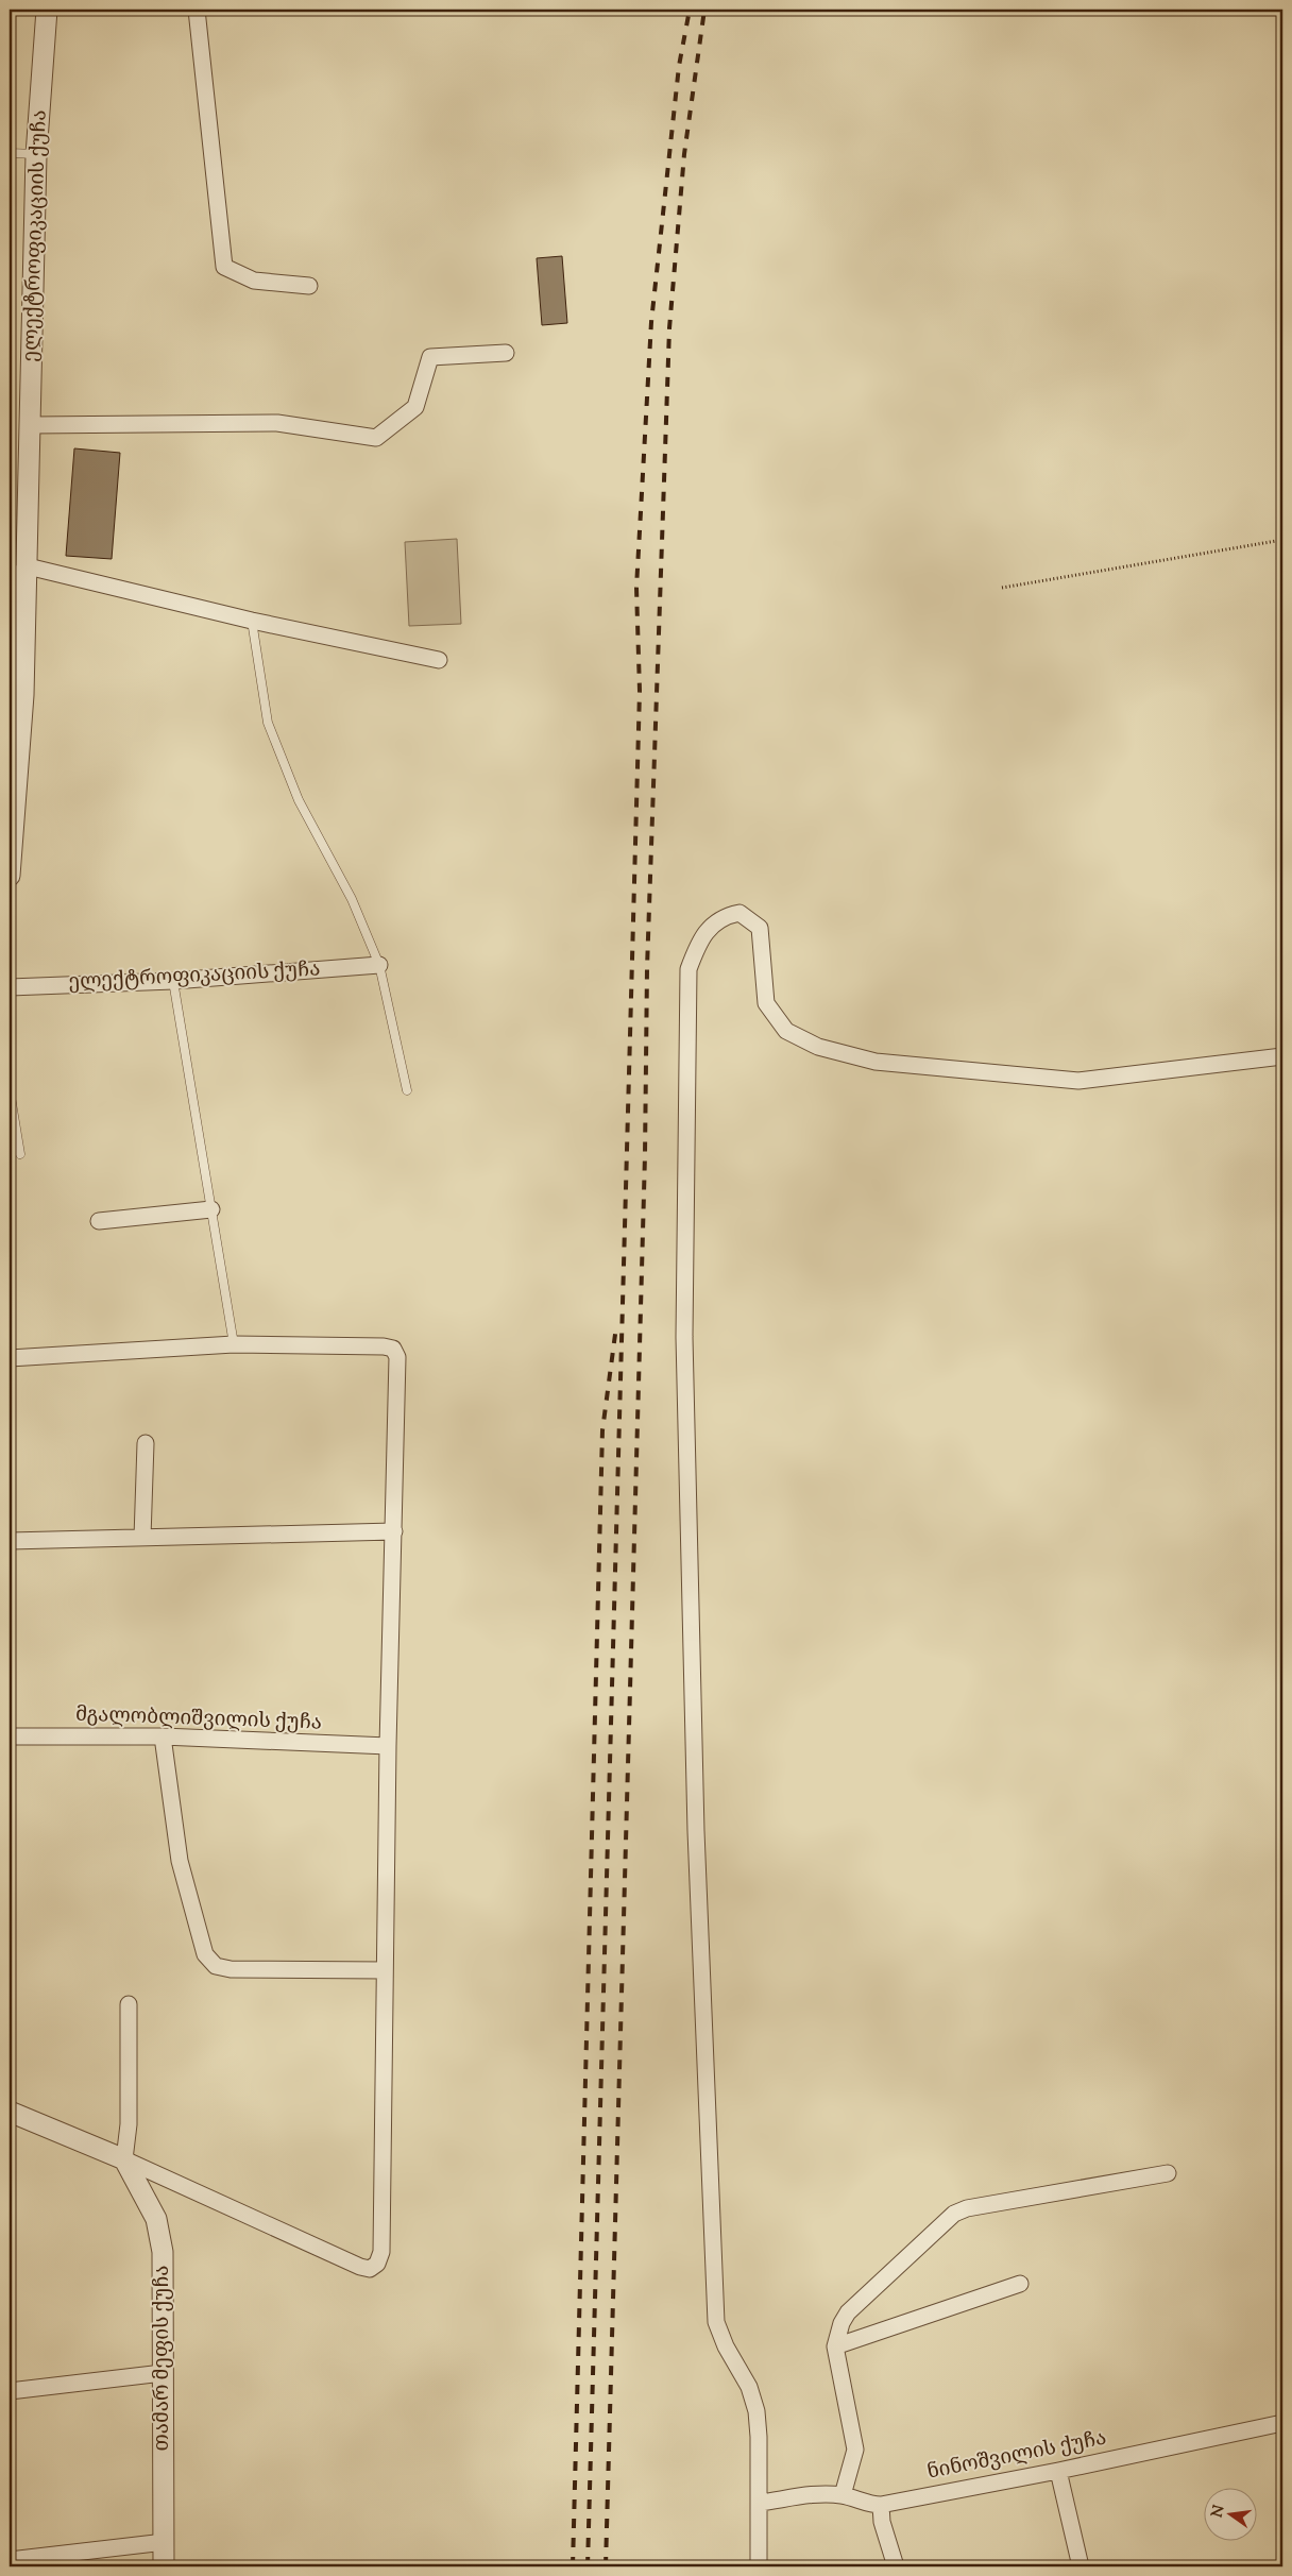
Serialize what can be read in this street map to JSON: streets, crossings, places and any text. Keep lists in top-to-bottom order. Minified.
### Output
{"streets":{"street":["ელექტროფიკაციის ქუჩა","მგალობლიშვილის ქუჩა","თამარ მეფის ქუჩა","ნინოშვილის ქუჩა"]},"north":"left"}
